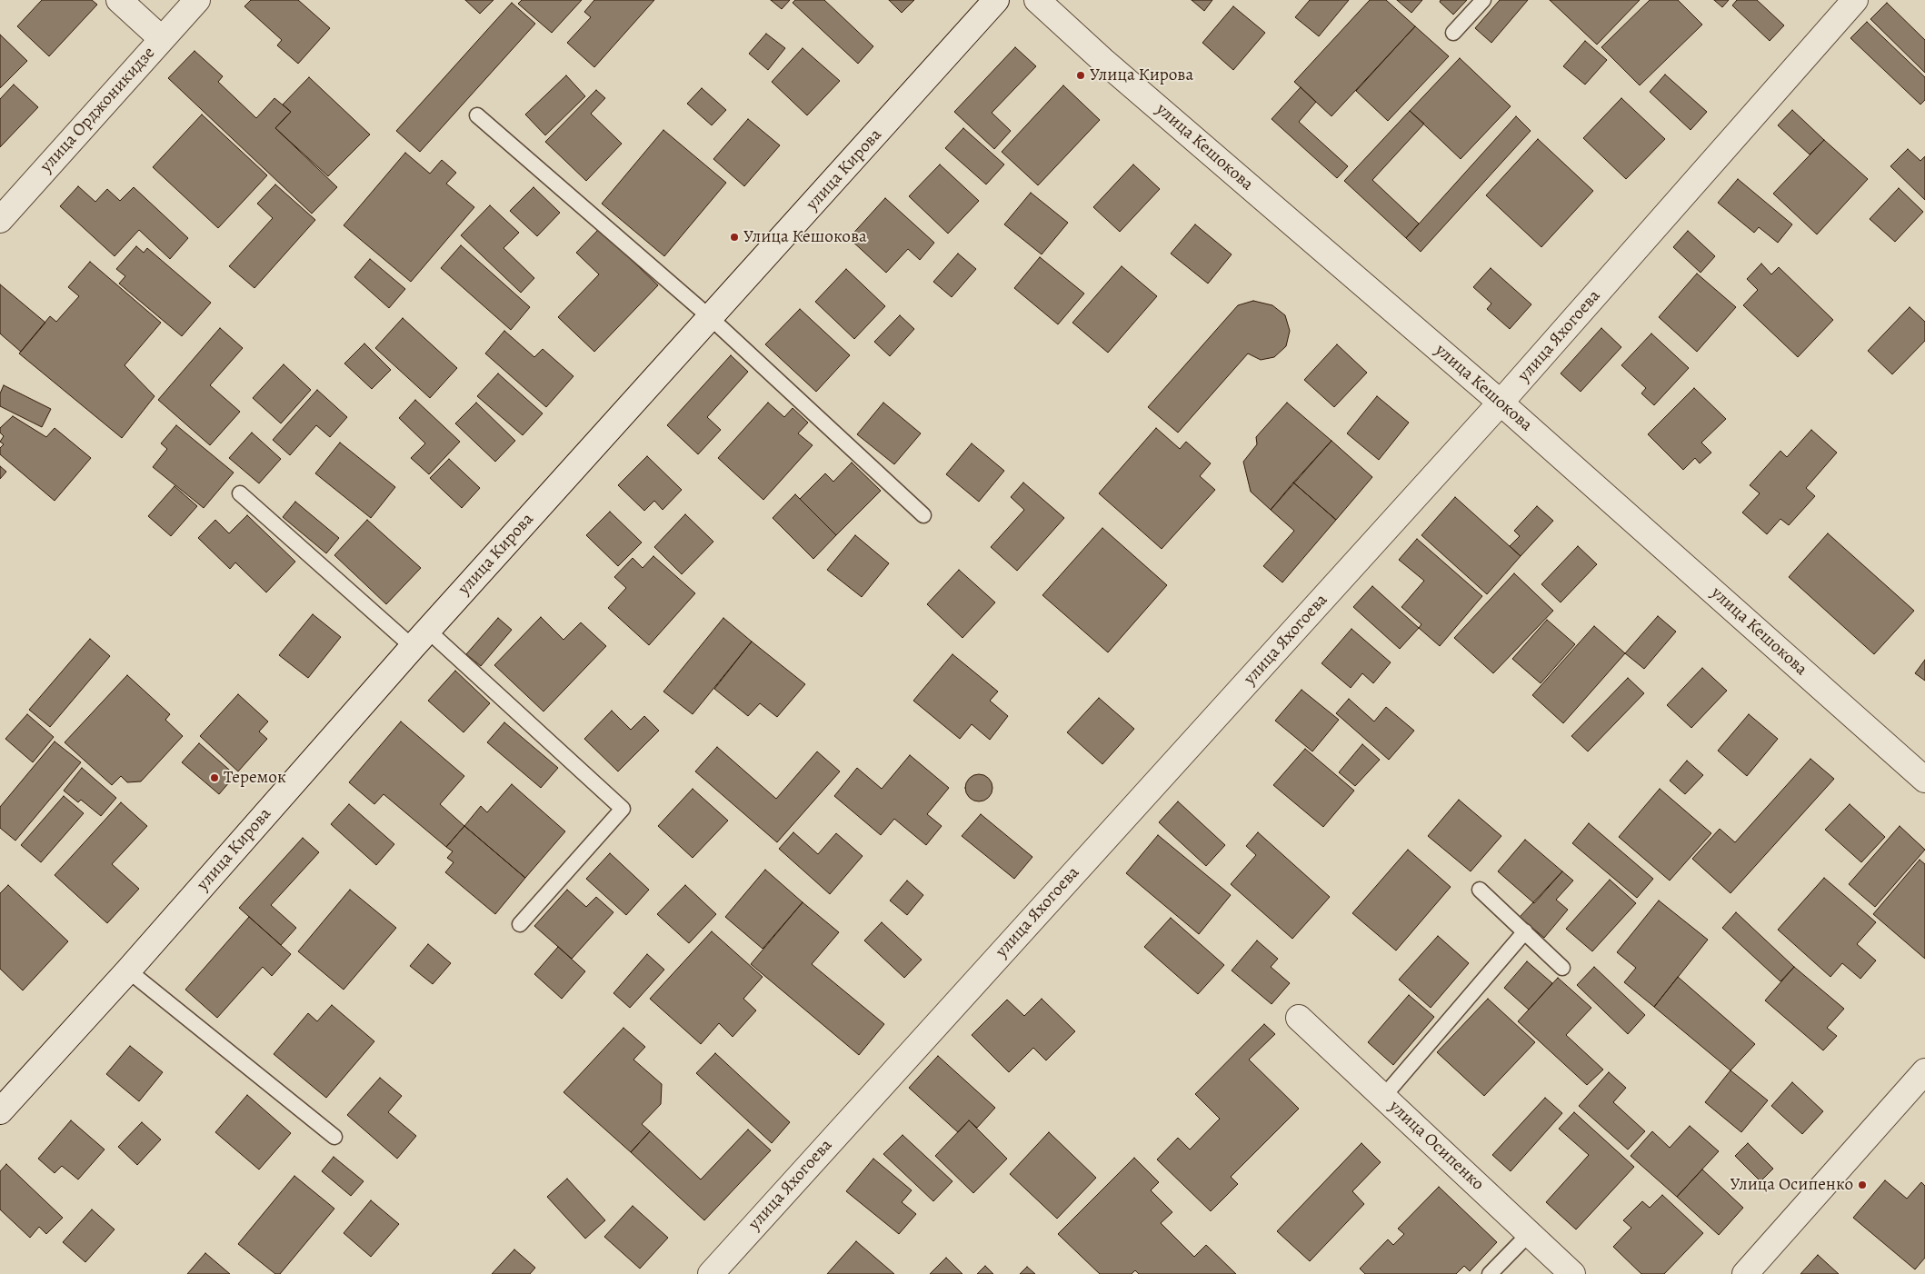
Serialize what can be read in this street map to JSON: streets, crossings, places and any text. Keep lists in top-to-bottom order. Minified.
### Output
{"streets":{"street":["улица Орджоникидзе","улица Кешокова","улица Кирова","улица Яхогоева","улица Осипенко"]},"crossings":[["улица Кешокова","улица Яхогоева"]],"places":["Улица Кирова","Улица Кешокова","Теремок","Улица Осипенко"]}
